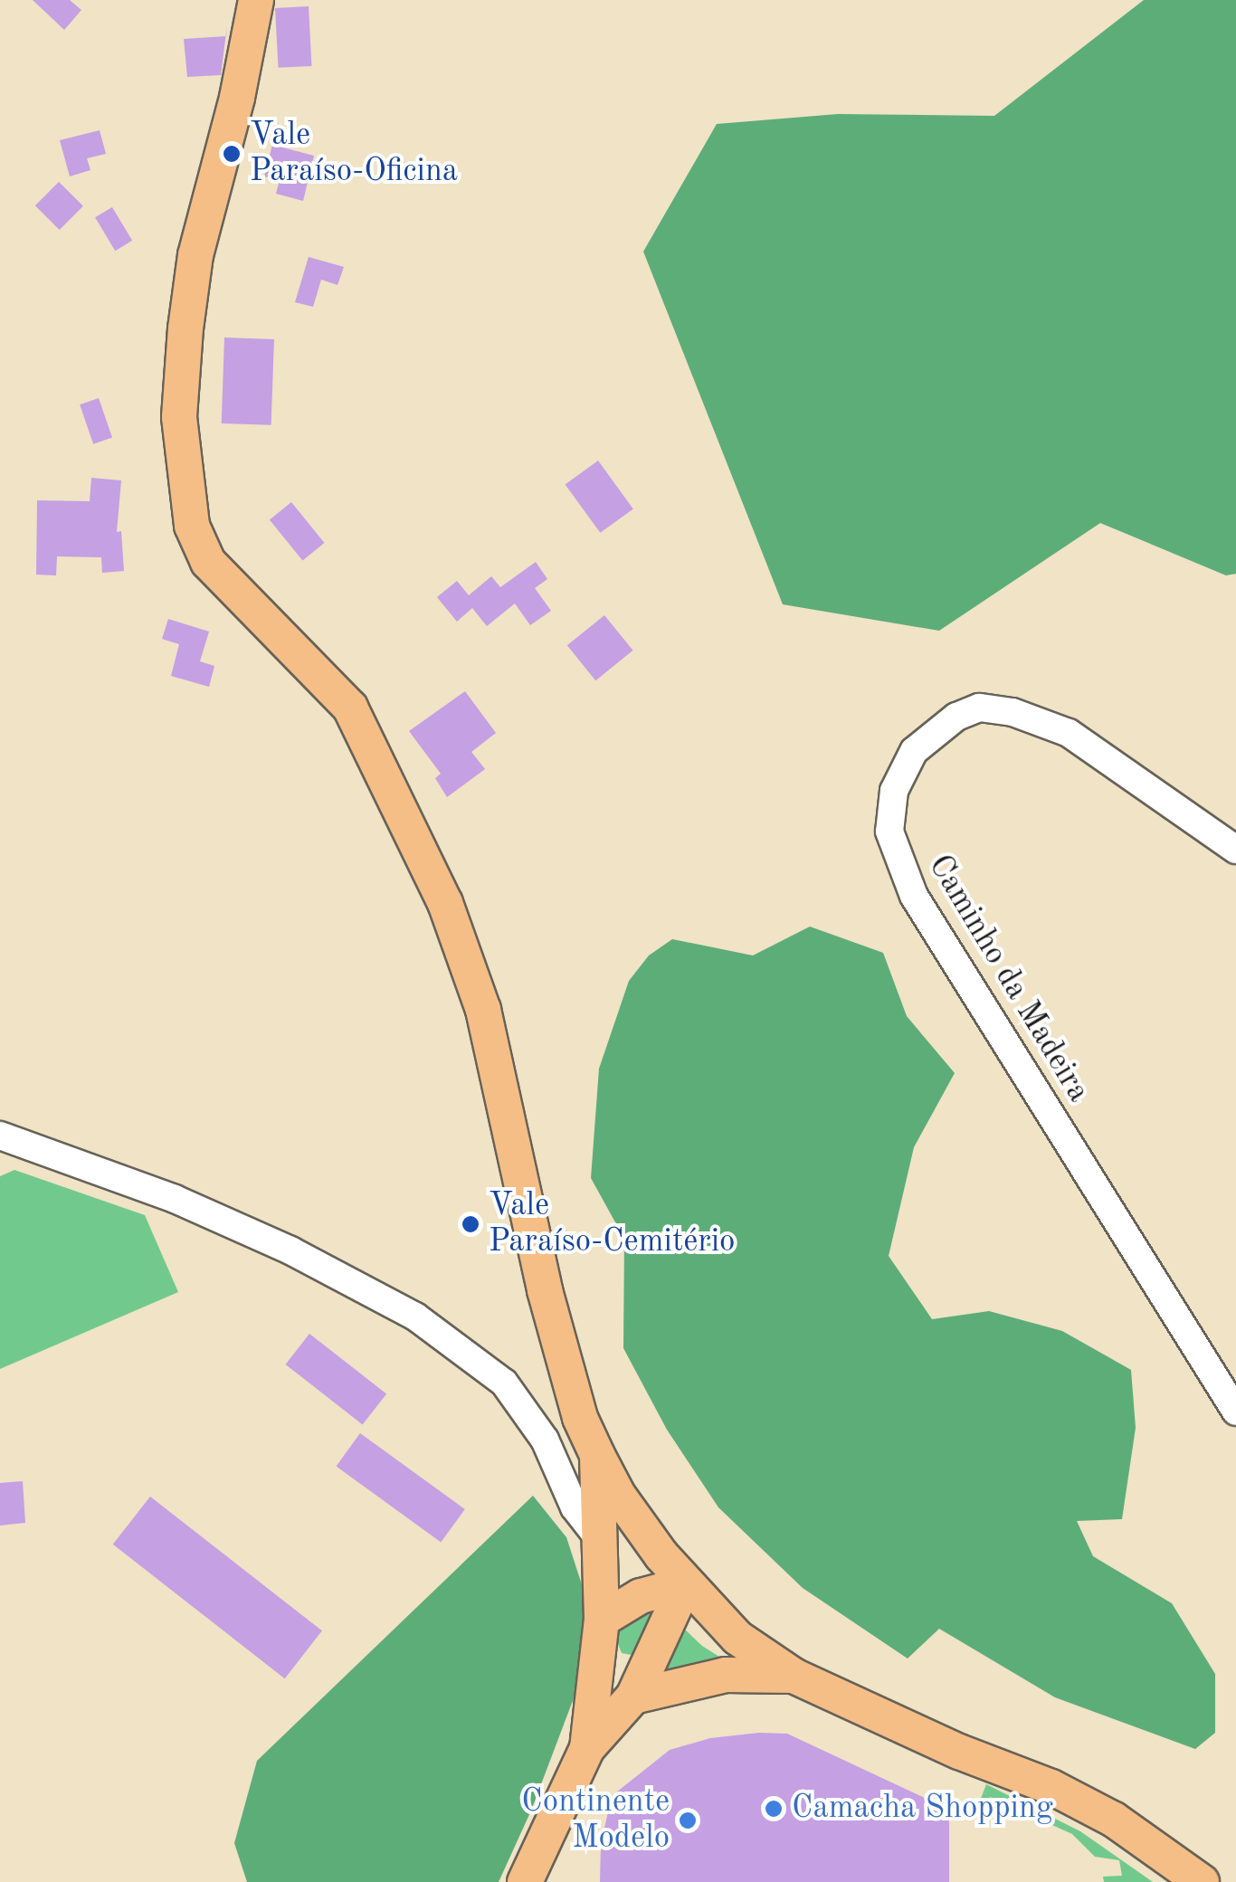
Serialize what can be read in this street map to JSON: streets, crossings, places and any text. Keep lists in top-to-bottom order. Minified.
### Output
{"streets":{"street":["Caminho da Madeira"]},"places":["Vale Paraíso-Oficina","Vale Paraíso-Cemitério","Camacha Shopping","Continente Modelo"]}
